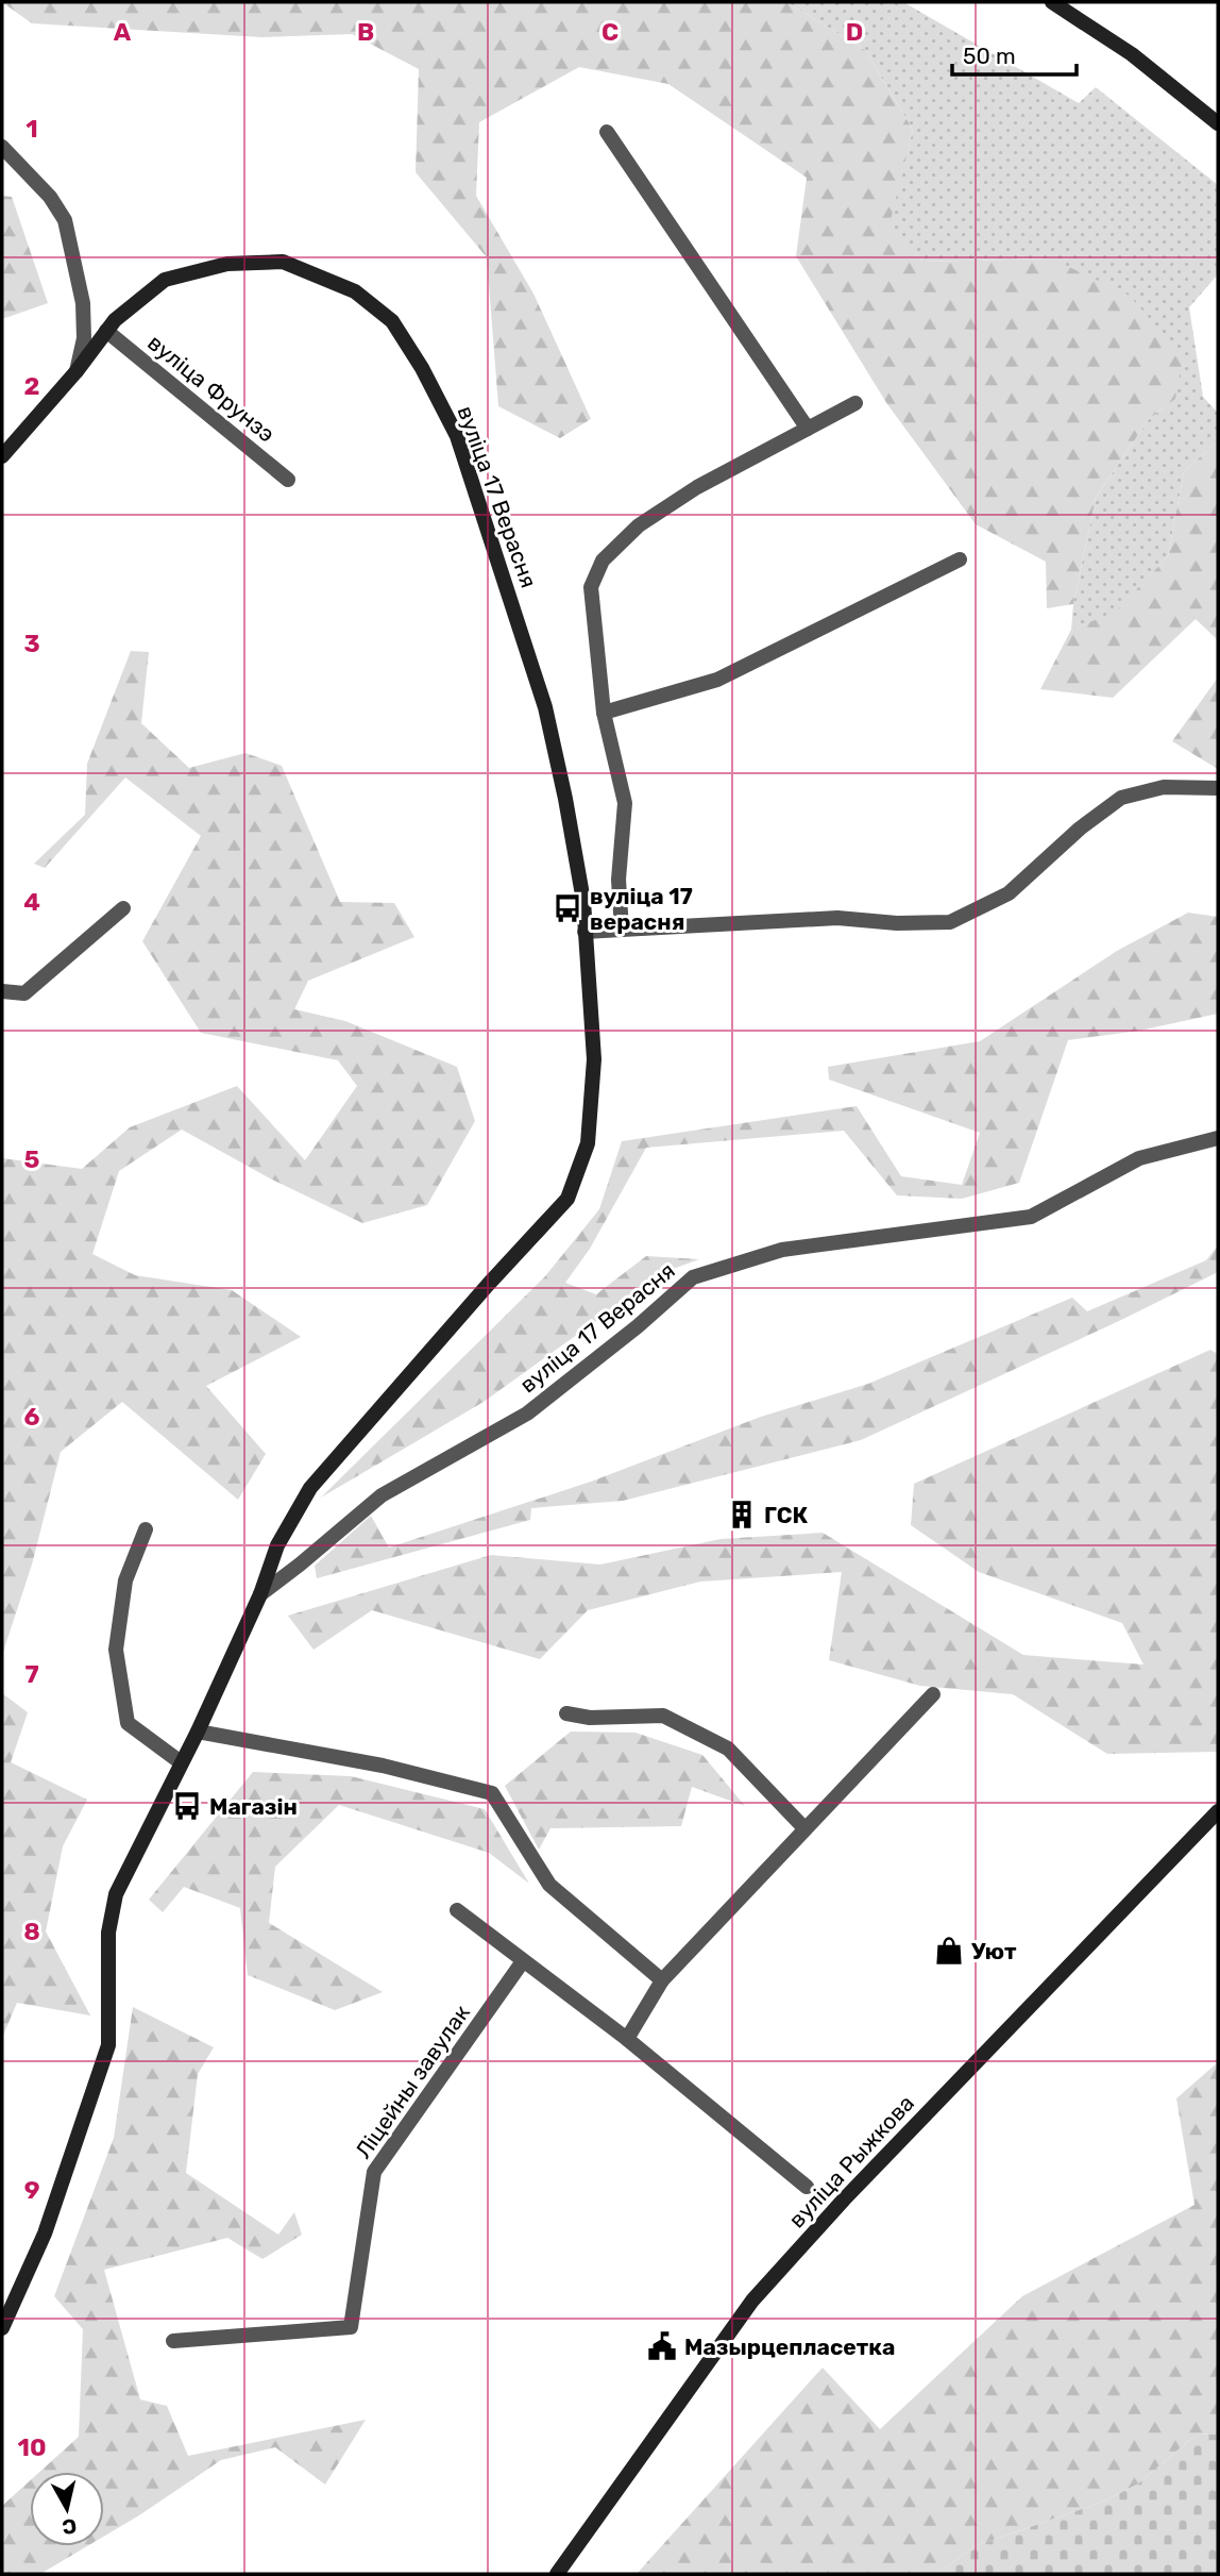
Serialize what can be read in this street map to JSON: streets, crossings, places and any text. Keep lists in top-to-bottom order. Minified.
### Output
{"streets":{"street":["вуліца Фрунзэ","вуліца 17 Верасня","Ліцейны завулак","вуліца Рыжкова"]},"crossings":[["вуліца Фрунзэ","вуліца 17 Верасня"]],"places":{"bus stop":["вуліца 17 верасня","Магазін"],"building":["ГСК"],"shop":["Уют"],"public building":["Мазырцепласетка"]},"scale_bar":"50 m","north":"bottom","grid":{"columns":["A","B","C","D"],"rows":["1","2","3","4","5","6","7","8","9","10"]}}
